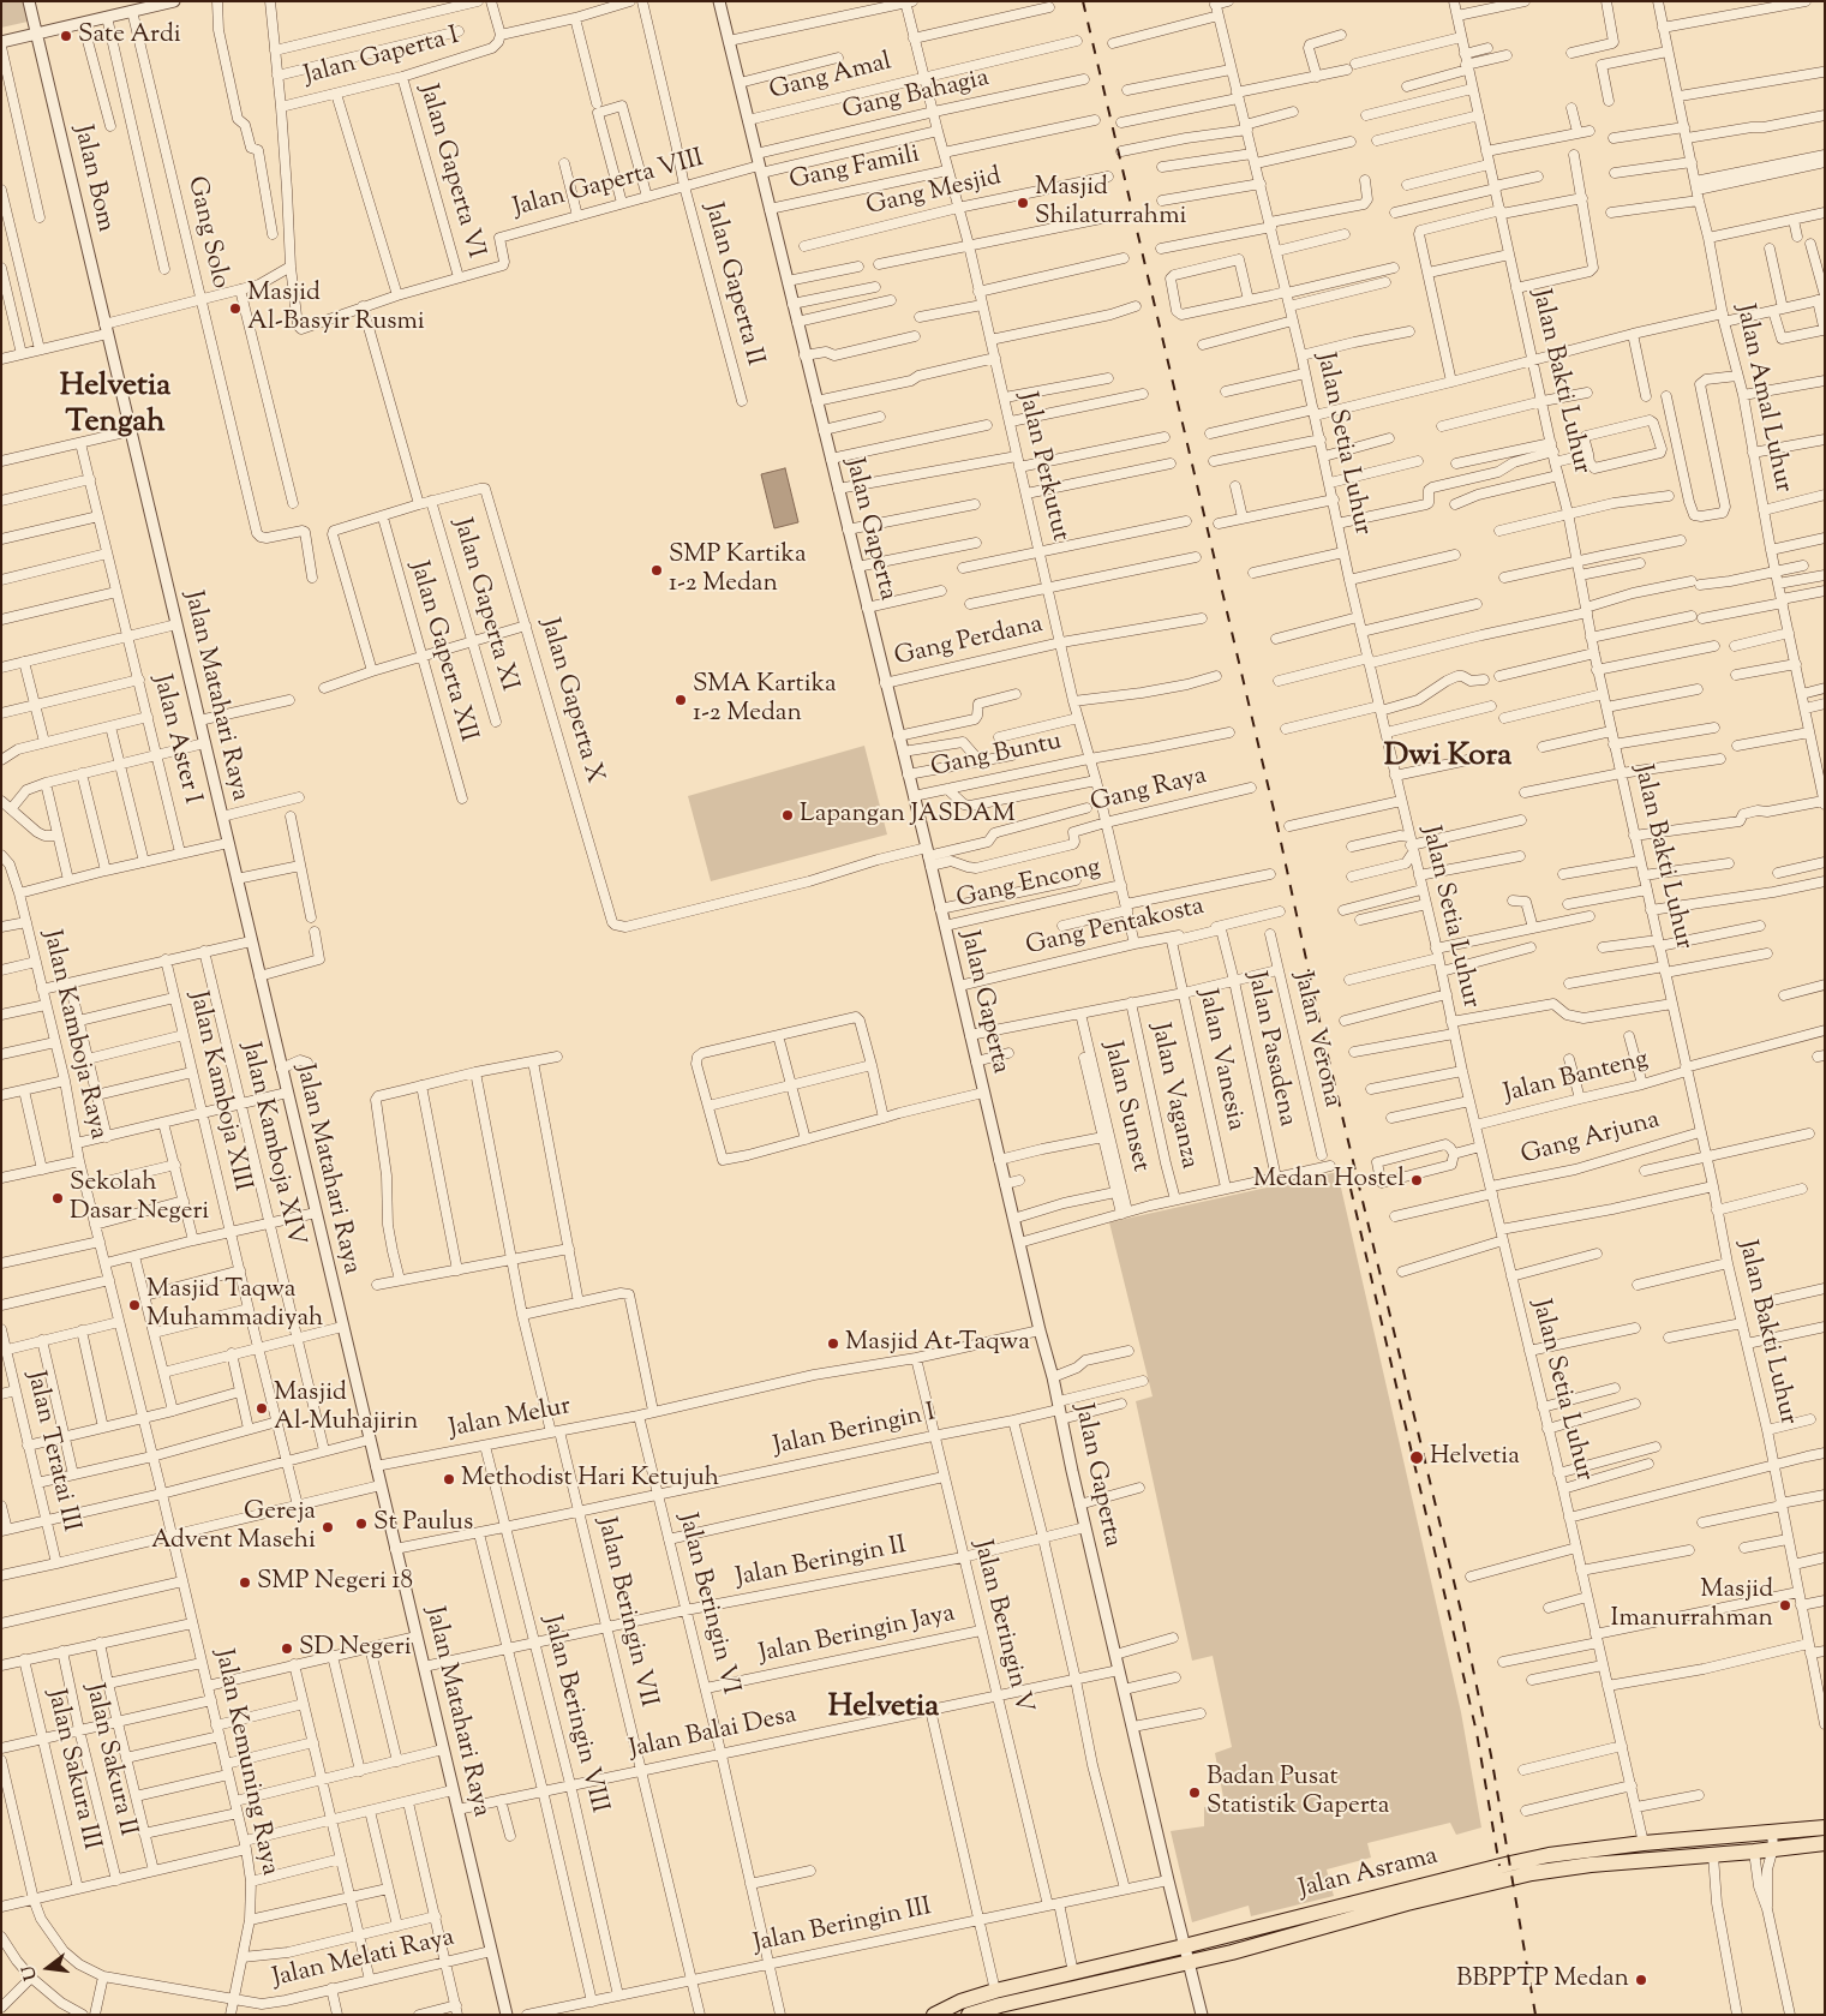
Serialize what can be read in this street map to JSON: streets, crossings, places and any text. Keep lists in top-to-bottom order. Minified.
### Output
{"streets":{"highway":["Jalan Asrama"],"street":["Jalan Gaperta I","Gang Amal","Gang Bahagia","Gang Famili","Jalan Gaperta VI","Jalan Bom","Jalan Gaperta VIII","Gang Mesjid","Gang Solo","Jalan Gaperta II","Jalan Bakti Luhur","Jalan Amal Luhur","Jalan Setia Luhur","Jalan Perkutut","Jalan Gaperta","Jalan Gaperta XI","Gang Perdana","Jalan Gaperta XII","Jalan Matahari Raya","Jalan Gaperta X","Jalan Aster I","Gang Buntu","Gang Raya","Gang Encong","Gang Pentakosta","Jalan Kamboja Raya","Jalan Verona","Jalan Pasadena","Jalan Vanesia","Jalan Banteng","Jalan Kamboja XIII","Jalan Vaganza","Jalan Sunset","Gang Arjuna","Jalan Kamboja XIV","Jalan Melur","Jalan Beringin I","Jalan Teratai III","Jalan Beringin II","Jalan Beringin VI","Jalan Beringin VII","Jalan Beringin V","Jalan Beringin Jaya","Jalan Beringin VIII","Jalan Balai Desa","Jalan Sakura II","Jalan Kemuning Raya","Jalan Sakura III","Jalan Beringin III","Jalan Melati Raya"]},"crossings":[["Jalan Gaperta I","Jalan Gaperta VI"],["Jalan Gaperta I","Jalan Gaperta VIII"],["Gang Amal","Jalan Perkutut"],["Gang Amal","Jalan Gaperta"],["Gang Bahagia","Jalan Gaperta VIII"],["Gang Bahagia","Jalan Perkutut"],["Gang Bahagia","Jalan Gaperta"],["Gang Famili","Jalan Perkutut"],["Gang Famili","Jalan Gaperta"],["Jalan Gaperta VI","Jalan Gaperta VIII"],["Jalan Bom","Jalan Matahari Raya"],["Jalan Gaperta VIII","Jalan Gaperta II"],["Jalan Gaperta VIII","Jalan Gaperta"],["Gang Mesjid","Jalan Perkutut"],["Jalan Bakti Luhur","Jalan Banteng"],["Jalan Bakti Luhur","Gang Arjuna"],["Jalan Setia Luhur","Jalan Banteng"],["Jalan Setia Luhur","Gang Arjuna"],["Jalan Setia Luhur","Jalan Asrama"],["Jalan Perkutut","Gang Perdana"],["Jalan Perkutut","Gang Buntu"],["Jalan Perkutut","Gang Raya"],["Jalan Perkutut","Gang Encong"],["Jalan Perkutut","Gang Pentakosta"],["Jalan Gaperta","Gang Perdana"],["Jalan Gaperta","Jalan Gaperta X"],["Jalan Gaperta","Gang Buntu"],["Jalan Gaperta","Gang Raya"],["Jalan Gaperta","Gang Encong"],["Jalan Gaperta","Gang Pentakosta"],["Jalan Gaperta","Jalan Melur"],["Jalan Gaperta","Jalan Beringin I"],["Jalan Gaperta","Jalan Beringin II"],["Jalan Gaperta","Jalan Balai Desa"],["Jalan Gaperta","Jalan Asrama"],["Jalan Gaperta","Jalan Beringin III"],["Jalan Gaperta XI","Jalan Gaperta X"],["Jalan Matahari Raya","Jalan Melur"],["Jalan Matahari Raya","Jalan Beringin I"],["Jalan Matahari Raya","Jalan Beringin II"],["Jalan Matahari Raya","Jalan Balai Desa"],["Jalan Matahari Raya","Jalan Melati Raya"],["Jalan Gaperta X","Gang Raya"],["Jalan Kamboja Raya","Jalan Kemuning Raya"],["Jalan Pasadena","Jalan Vanesia"],["Jalan Melur","Jalan Beringin VI"],["Jalan Melur","Jalan Beringin VII"],["Jalan Melur","Jalan Beringin V"],["Jalan Melur","Jalan Beringin VIII"],["Jalan Beringin I","Jalan Beringin VI"],["Jalan Beringin I","Jalan Beringin VII"],["Jalan Beringin I","Jalan Beringin V"],["Jalan Beringin I","Jalan Beringin VIII"],["Jalan Beringin II","Jalan Beringin VI"],["Jalan Beringin II","Jalan Beringin VII"],["Jalan Beringin II","Jalan Beringin V"],["Jalan Beringin II","Jalan Beringin VIII"],["Jalan Beringin VI","Jalan Beringin Jaya"],["Jalan Beringin VI","Jalan Balai Desa"],["Jalan Beringin VI","Jalan Beringin III"],["Jalan Beringin VII","Jalan Balai Desa"],["Jalan Beringin VII","Jalan Beringin III"],["Jalan Beringin V","Jalan Beringin Jaya"],["Jalan Beringin V","Jalan Balai Desa"],["Jalan Beringin V","Jalan Beringin III"],["Jalan Beringin VIII","Jalan Balai Desa"],["Jalan Beringin VIII","Jalan Beringin III"],["Jalan Kemuning Raya","Jalan Melati Raya"]],"districts":["Helvetia Tengah","Dwi Kora","Helvetia"],"places":["Sate Ardi","Masjid Shilaturrahmi","Masjid Al-Basyir Rusmi","SMP Kartika 1-2 Medan","SMA Kartika 1-2 Medan","Lapangan JASDAM","Medan Hostel","Sekolah Dasar Negeri","Masjid Taqwa Muhammadiyah","Masjid At-Taqwa","Masjid Al-Muhajirin","Helvetia","Methodist Hari Ketujuh","St Paulus","Gereja Advent Masehi","SMP Negeri 18","Masjid Imanurrahman","SD Negeri","Badan Pusat Statistik Gaperta","BBPPTP Medan"],"north":"left"}
